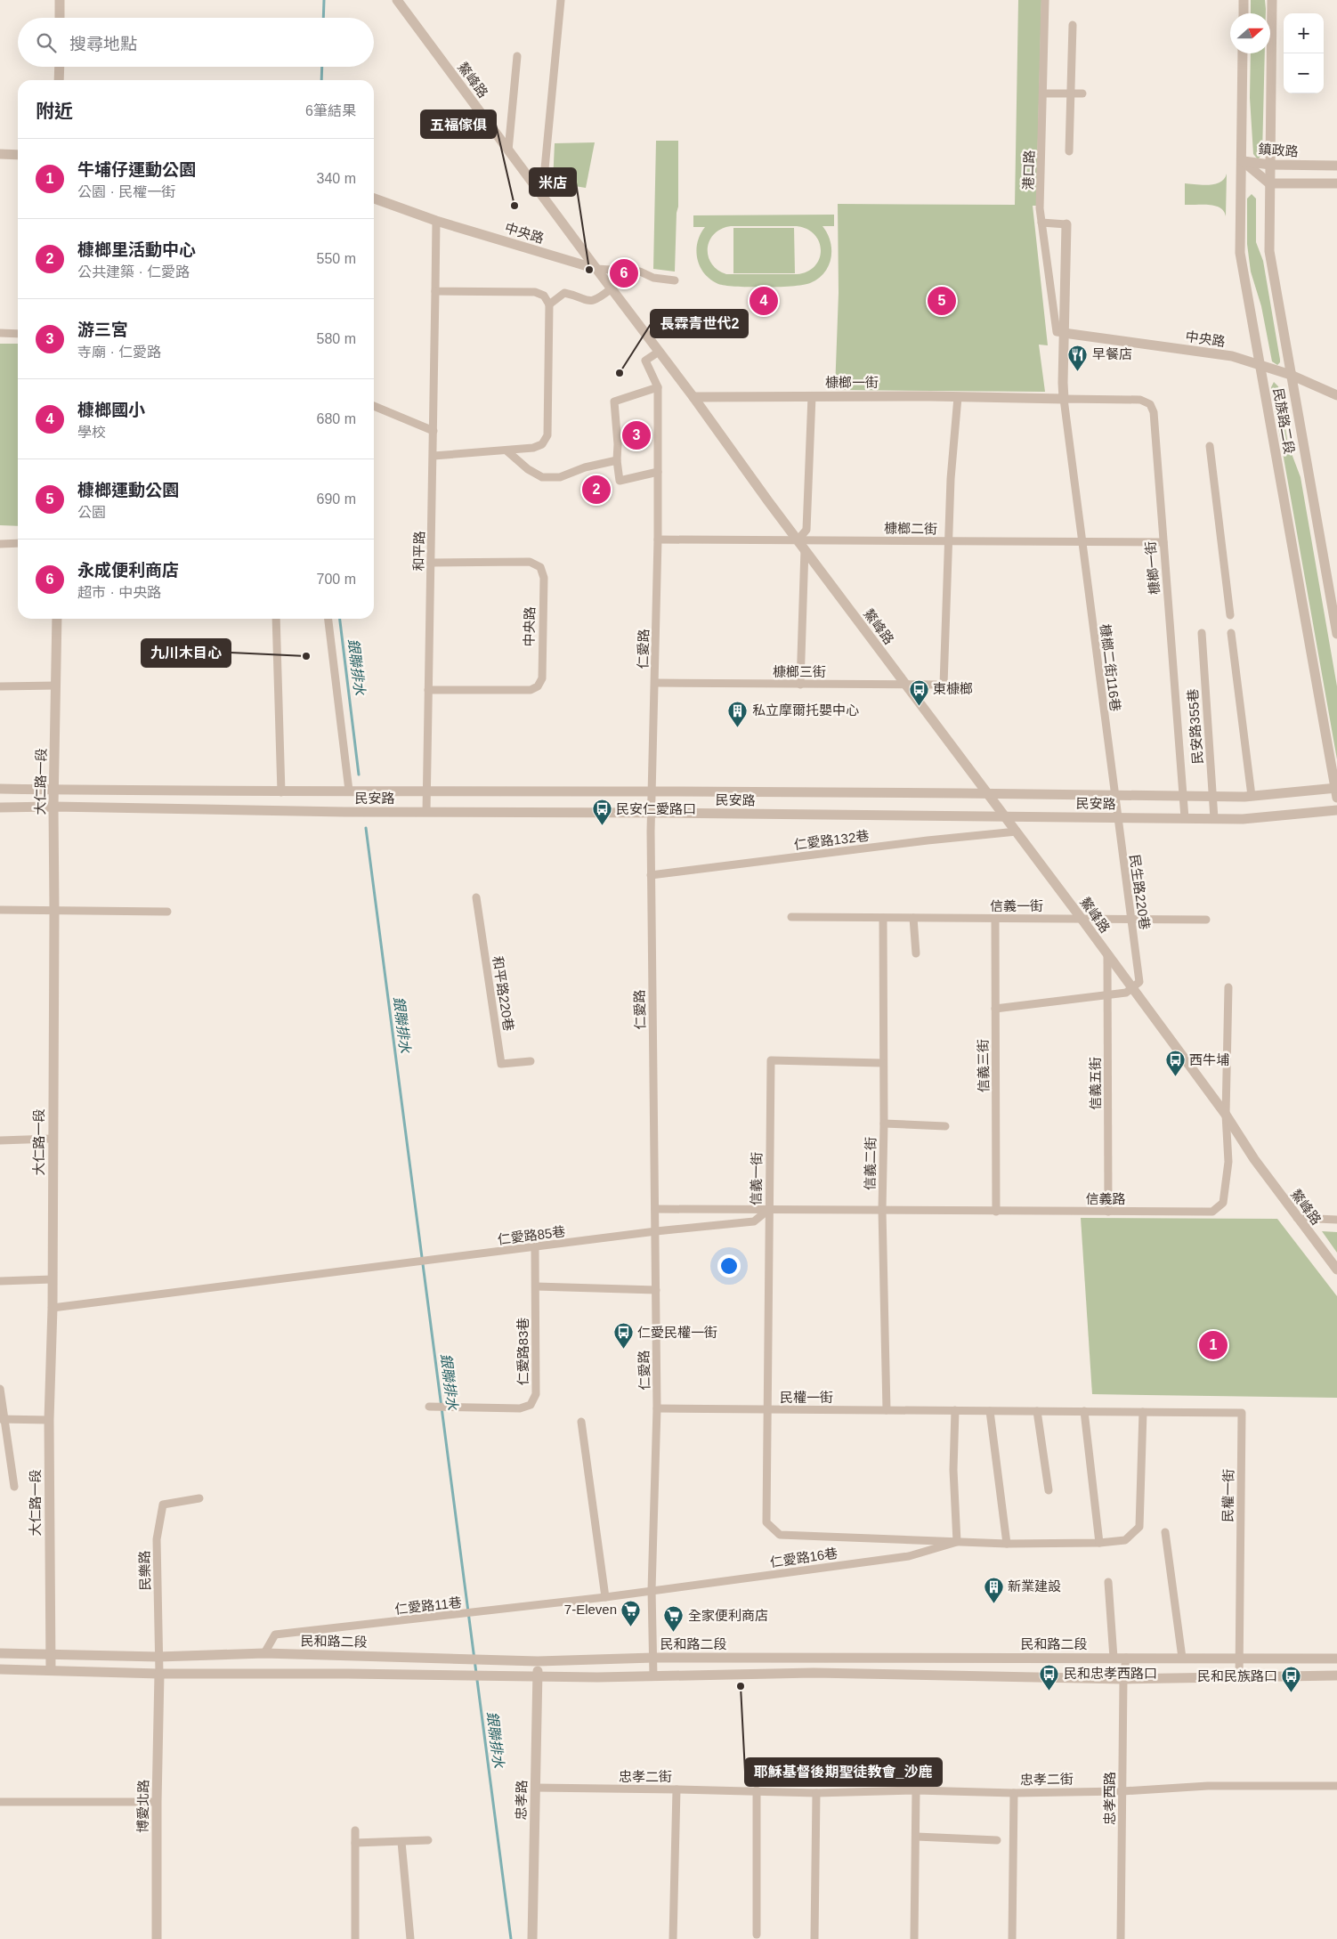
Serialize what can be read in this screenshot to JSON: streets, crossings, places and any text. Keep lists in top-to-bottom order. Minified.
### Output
{"streets":{"street":["鰲峰路","鎮政路","港口路","中央路","槺榔一街","民族路二段","槺榔二街","和平路","仁愛路","槺榔二街116巷","槺榔三街","民安路355巷","大仁路一段","民安路","仁愛路132巷","民生路220巷","信義一街","和平路220巷","信義三街","信義五街","信義二街","信義路","仁愛路85巷","仁愛路83巷","民權一街","仁愛路16巷","民樂路","仁愛路11巷","民和路二段","忠孝二街","忠孝西路","忠孝路","博愛北路"]},"crossings":[["鰲峰路","中央路"],["鰲峰路","槺榔一街"],["鰲峰路","槺榔二街"],["鰲峰路","仁愛路"],["鰲峰路","槺榔三街"],["鰲峰路","民安路"],["鰲峰路","仁愛路132巷"],["鰲峰路","民生路220巷"],["鰲峰路","信義一街"],["鰲峰路","信義五街"],["鰲峰路","信義路"],["鎮政路","民族路二段"],["港口路","中央路"],["中央路","民族路二段"],["中央路","和平路"],["槺榔一街","槺榔二街"],["槺榔一街","槺榔二街116巷"],["槺榔一街","民安路"],["民族路二段","民安路"],["槺榔二街","仁愛路"],["槺榔二街","槺榔二街116巷"],["槺榔二街","槺榔三街"],["和平路","民安路"],["仁愛路","槺榔三街"],["仁愛路","民安路"],["仁愛路","仁愛路132巷"],["仁愛路","信義路"],["仁愛路","仁愛路85巷"],["仁愛路","民權一街"],["仁愛路","仁愛路16巷"],["仁愛路","仁愛路11巷"],["仁愛路","民和路二段"],["槺榔二街116巷","民安路"],["槺榔二街116巷","民生路220巷"],["民安路355巷","民安路"],["大仁路一段","民安路"],["大仁路一段","仁愛路85巷"],["大仁路一段","民和路二段"],["民安路","民生路220巷"],["信義一街","信義三街"],["信義一街","信義二街"],["信義一街","信義路"],["信義一街","民權一街"],["信義一街","仁愛路16巷"],["信義三街","信義路"],["信義五街","信義路"],["信義二街","信義路"],["信義二街","民權一街"],["仁愛路85巷","仁愛路83巷"],["民權一街","民和路二段"],["仁愛路16巷","仁愛路11巷"],["民樂路","民和路二段"],["民樂路","博愛北路"],["仁愛路11巷","民和路二段"],["民和路二段","忠孝西路"],["民和路二段","忠孝路"],["忠孝二街","忠孝西路"],["忠孝二街","忠孝路"]],"water":["銀聯排水"],"places":{"other":["五福傢俱","米店","長霖青世代2","九川木目心","耶穌基督後期聖徒教會_沙鹿"],"restaurant":["早餐店"],"bus stop":["東槺榔","民安仁愛路口","西牛埔","仁愛民權一街","民和忠孝西路口","民和民族路口"],"building":["私立摩爾托嬰中心","新業建設"],"supermarket":["7-Eleven","全家便利商店"]},"north":"right","page":{"map_buttons":["+","−"],"search":"搜尋地點","heading":["附近","6筆結果"],"list":[{"mark":"1","name":"牛埔仔運動公園","note":"公園 · 民權一街","value":"340 m"},{"mark":"2","name":"槺榔里活動中心","note":"公共建築 · 仁愛路","value":"550 m"},{"mark":"3","name":"游三宮","note":"寺廟 · 仁愛路","value":"580 m"},{"mark":"4","name":"槺榔國小","note":"學校","value":"680 m"},{"mark":"5","name":"槺榔運動公園","note":"公園","value":"690 m"},{"mark":"6","name":"永成便利商店","note":"超市 · 中央路","value":"700 m"}],"pins":["6","4","5","3","2","1"]}}
